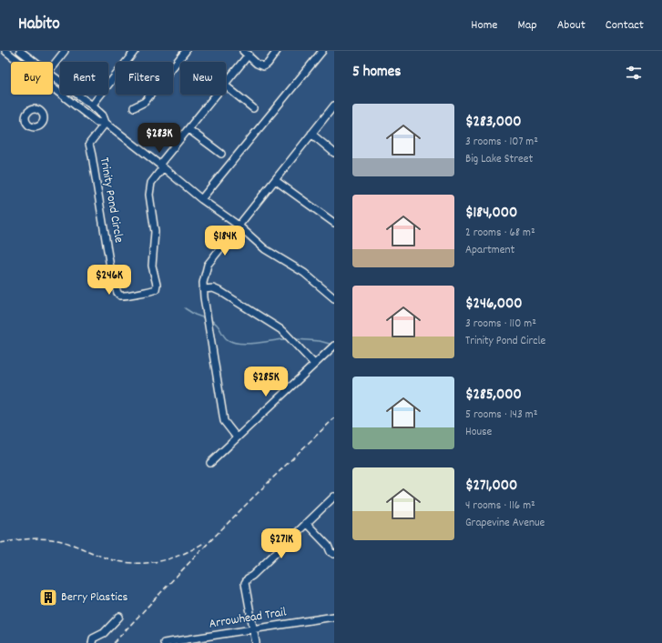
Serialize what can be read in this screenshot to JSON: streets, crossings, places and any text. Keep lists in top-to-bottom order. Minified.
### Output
{"streets":{"street":["Trinity Pond Circle","Arrowhead Trail"]},"places":{"building":["Berry Plastics"]},"page":{"header":"Habito","nav":["Home","Map","About","Contact"],"heading":"5 homes","chip":["Buy","Rent","Filters","New"],"list":[{"name":"$283,000","note":"3 rooms · 107 m² · Big Lake Street"},{"name":"$184,000","note":"2 rooms · 68 m² · Apartment"},{"name":"$246,000","note":"3 rooms · 110 m² · Trinity Pond Circle"},{"name":"$285,000","note":"5 rooms · 143 m² · House"},{"name":"$271,000","note":"4 rooms · 116 m² · Grapevine Avenue"}],"price":["$283K","$184K","$246K","$285K","$271K"]}}
